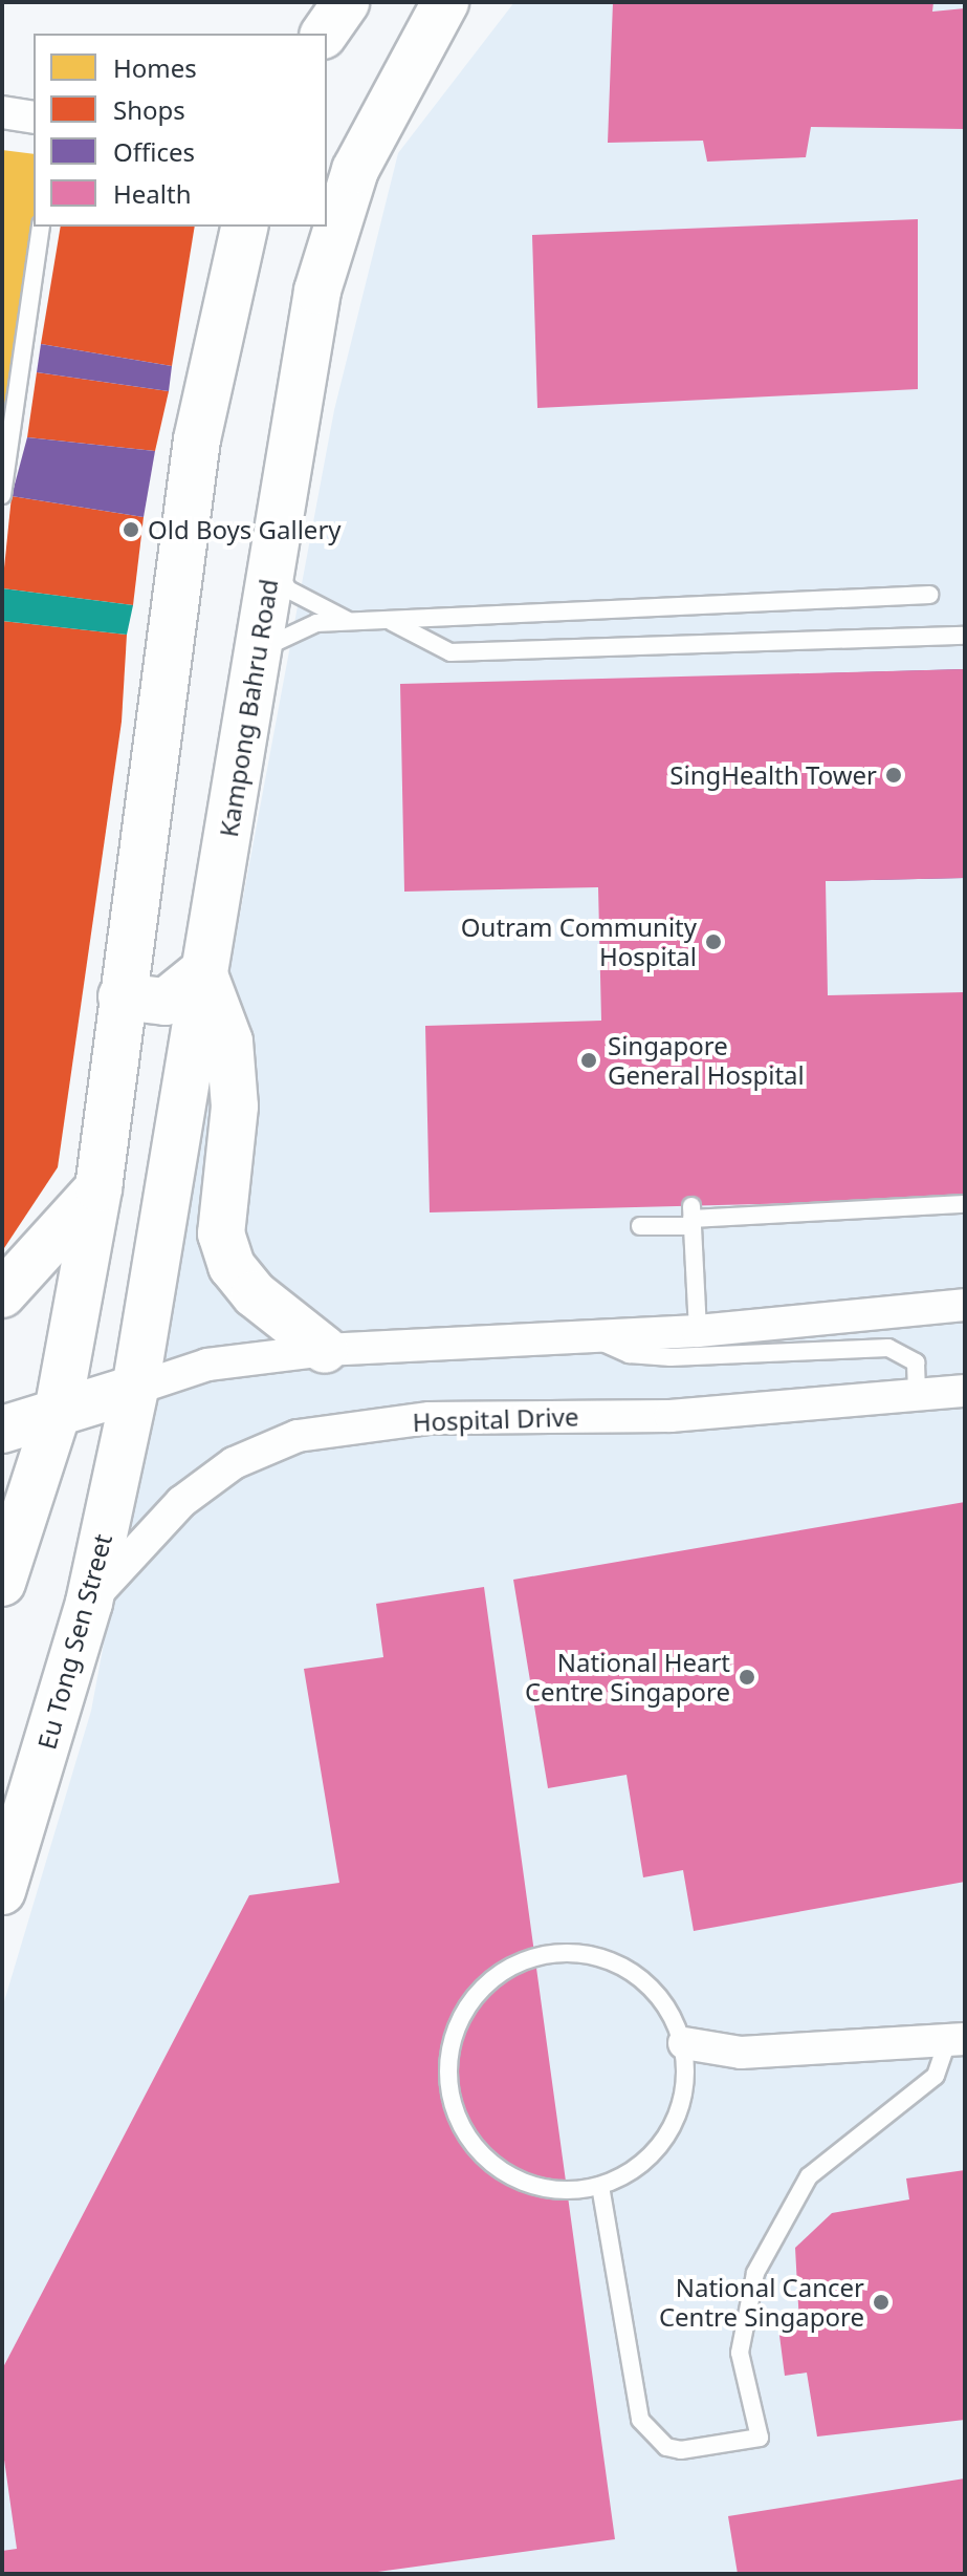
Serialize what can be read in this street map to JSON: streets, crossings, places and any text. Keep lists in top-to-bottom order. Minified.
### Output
{"streets":{"main road":["Kampong Bahru Road","Eu Tong Sen Street"],"street":["Hospital Drive"]},"crossings":[["Kampong Bahru Road","Eu Tong Sen Street"],["Hospital Drive","Eu Tong Sen Street"]],"places":["Old Boys Gallery","SingHealth Tower","Outram Community Hospital","Singapore General Hospital","National Heart Centre Singapore","National Cancer Centre Singapore"],"legend":["Homes","Shops","Offices","Health"]}
